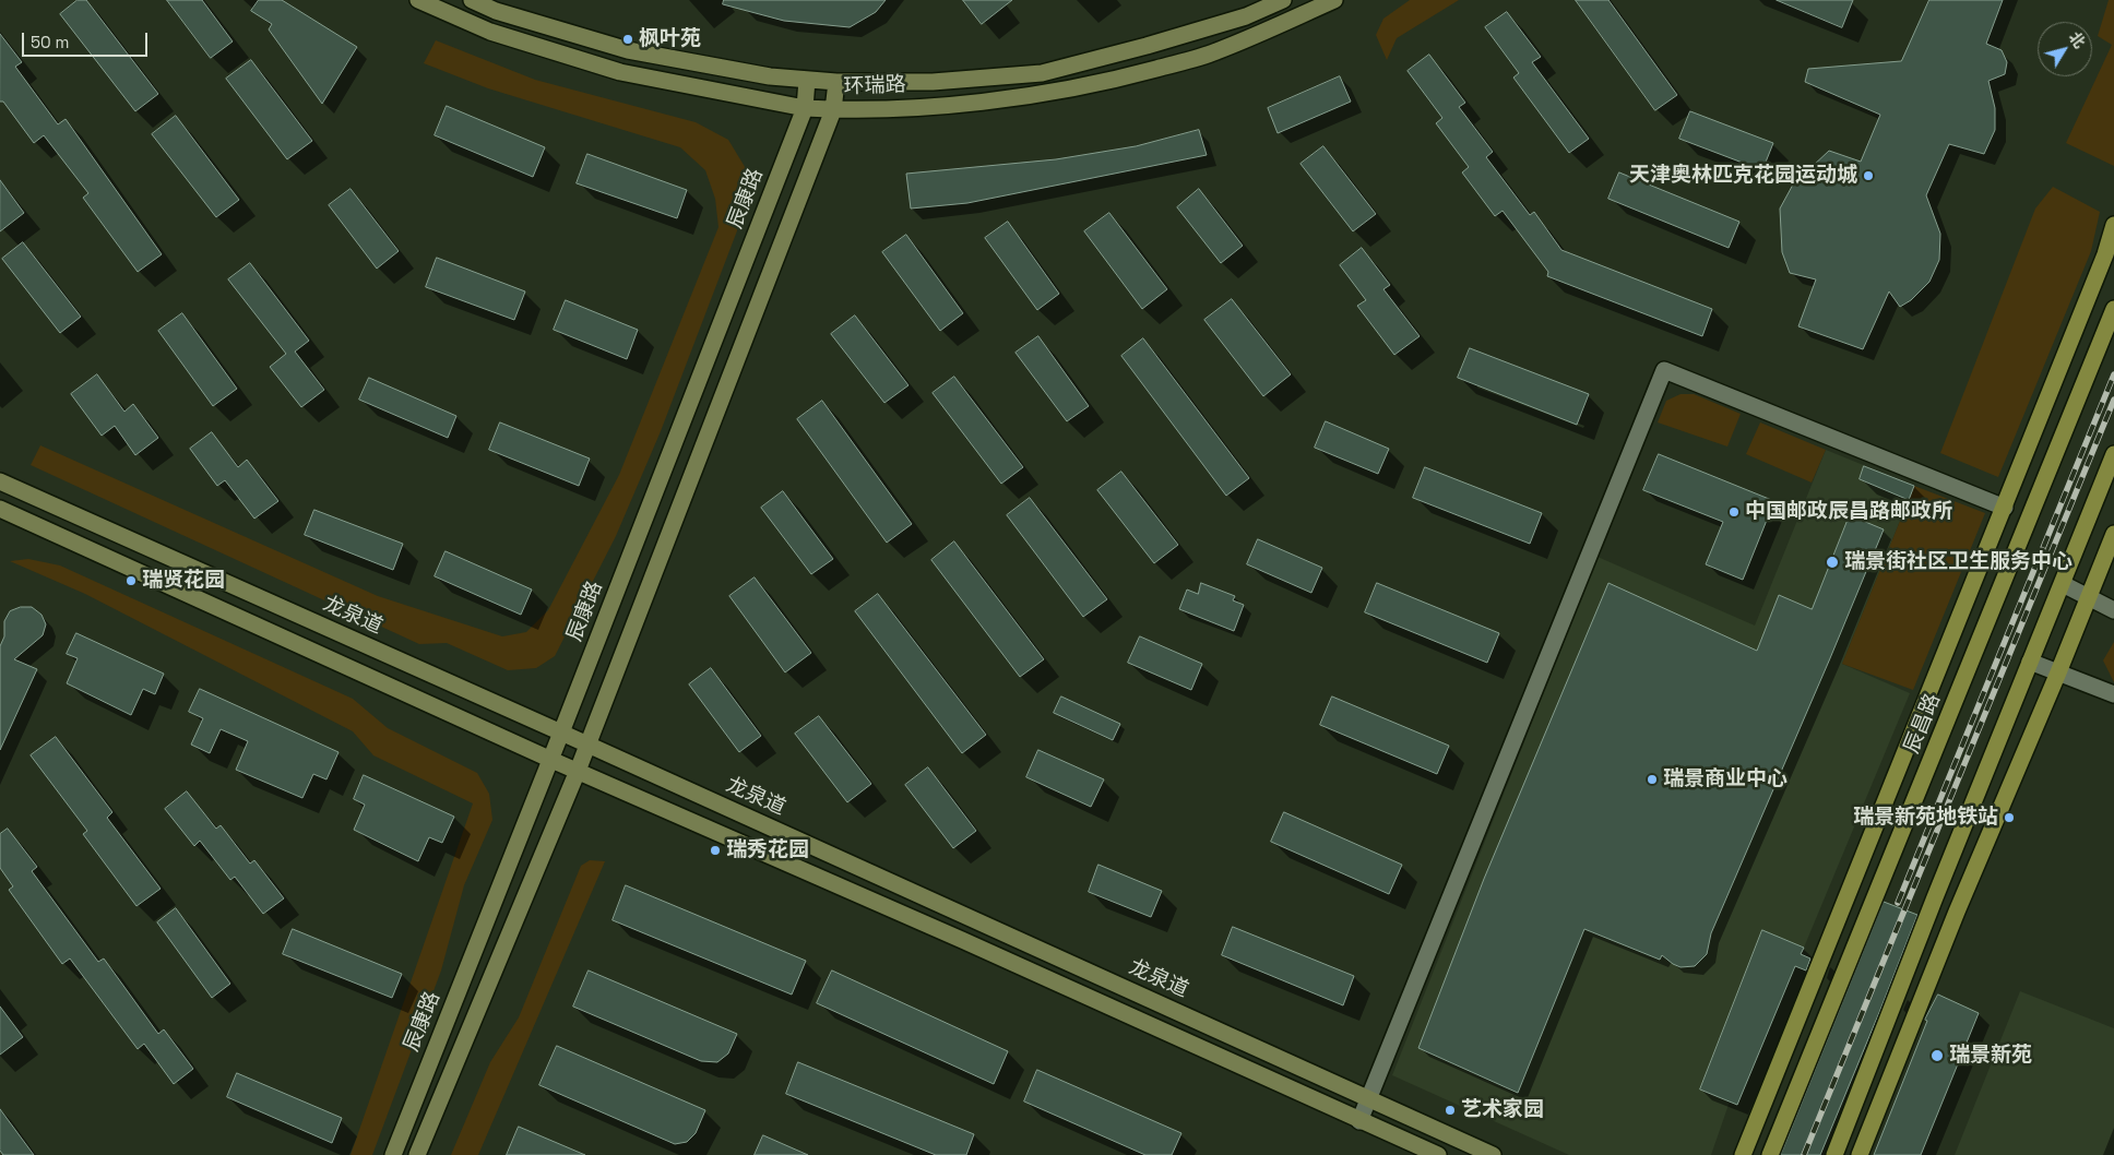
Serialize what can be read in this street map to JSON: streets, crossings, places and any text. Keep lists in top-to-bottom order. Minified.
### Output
{"streets":{"main road":["辰昌路"],"street":["环瑞路","辰康路","龙泉道"]},"crossings":[["环瑞路","辰康路"],["辰康路","龙泉道"]],"places":["枫叶苑","天津奥林匹克花园运动城","中国邮政辰昌路邮政所","瑞景街社区卫生服务中心","瑞贤花园","瑞景商业中心","瑞景新苑地铁站","瑞秀花园","瑞景新苑","艺术家园"],"scale_bar":"50 m","north":"top right"}
